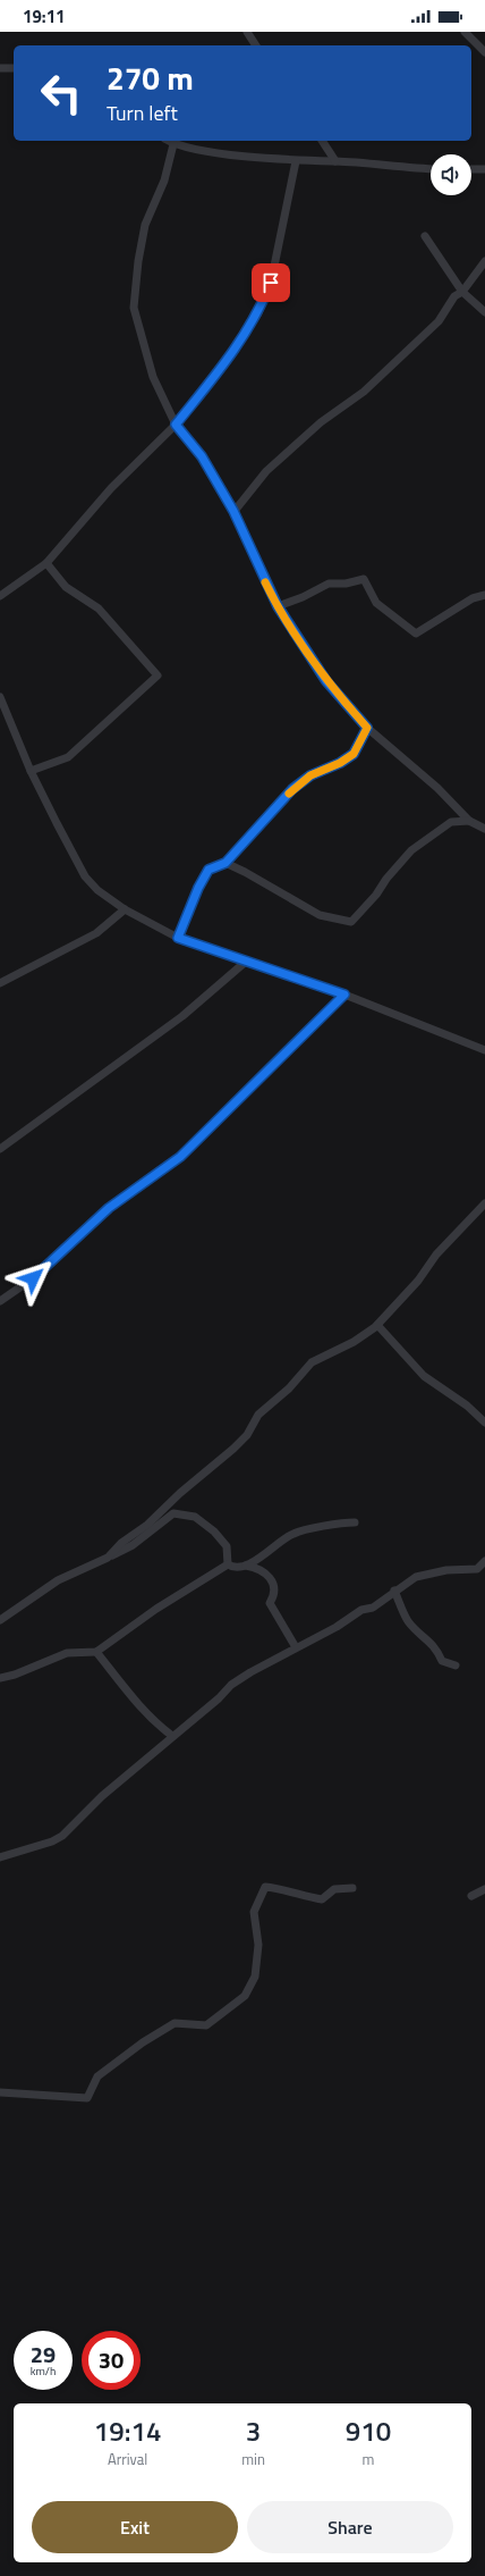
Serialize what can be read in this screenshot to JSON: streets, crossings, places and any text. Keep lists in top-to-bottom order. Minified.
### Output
{"page":{"status":"19:11","turn":["270 m","Turn left"],"speed":"29 km/h","limit":"30","eta":["19:14","Arrival","3","min","910","m"],"buttons":["Exit","Share"]}}
